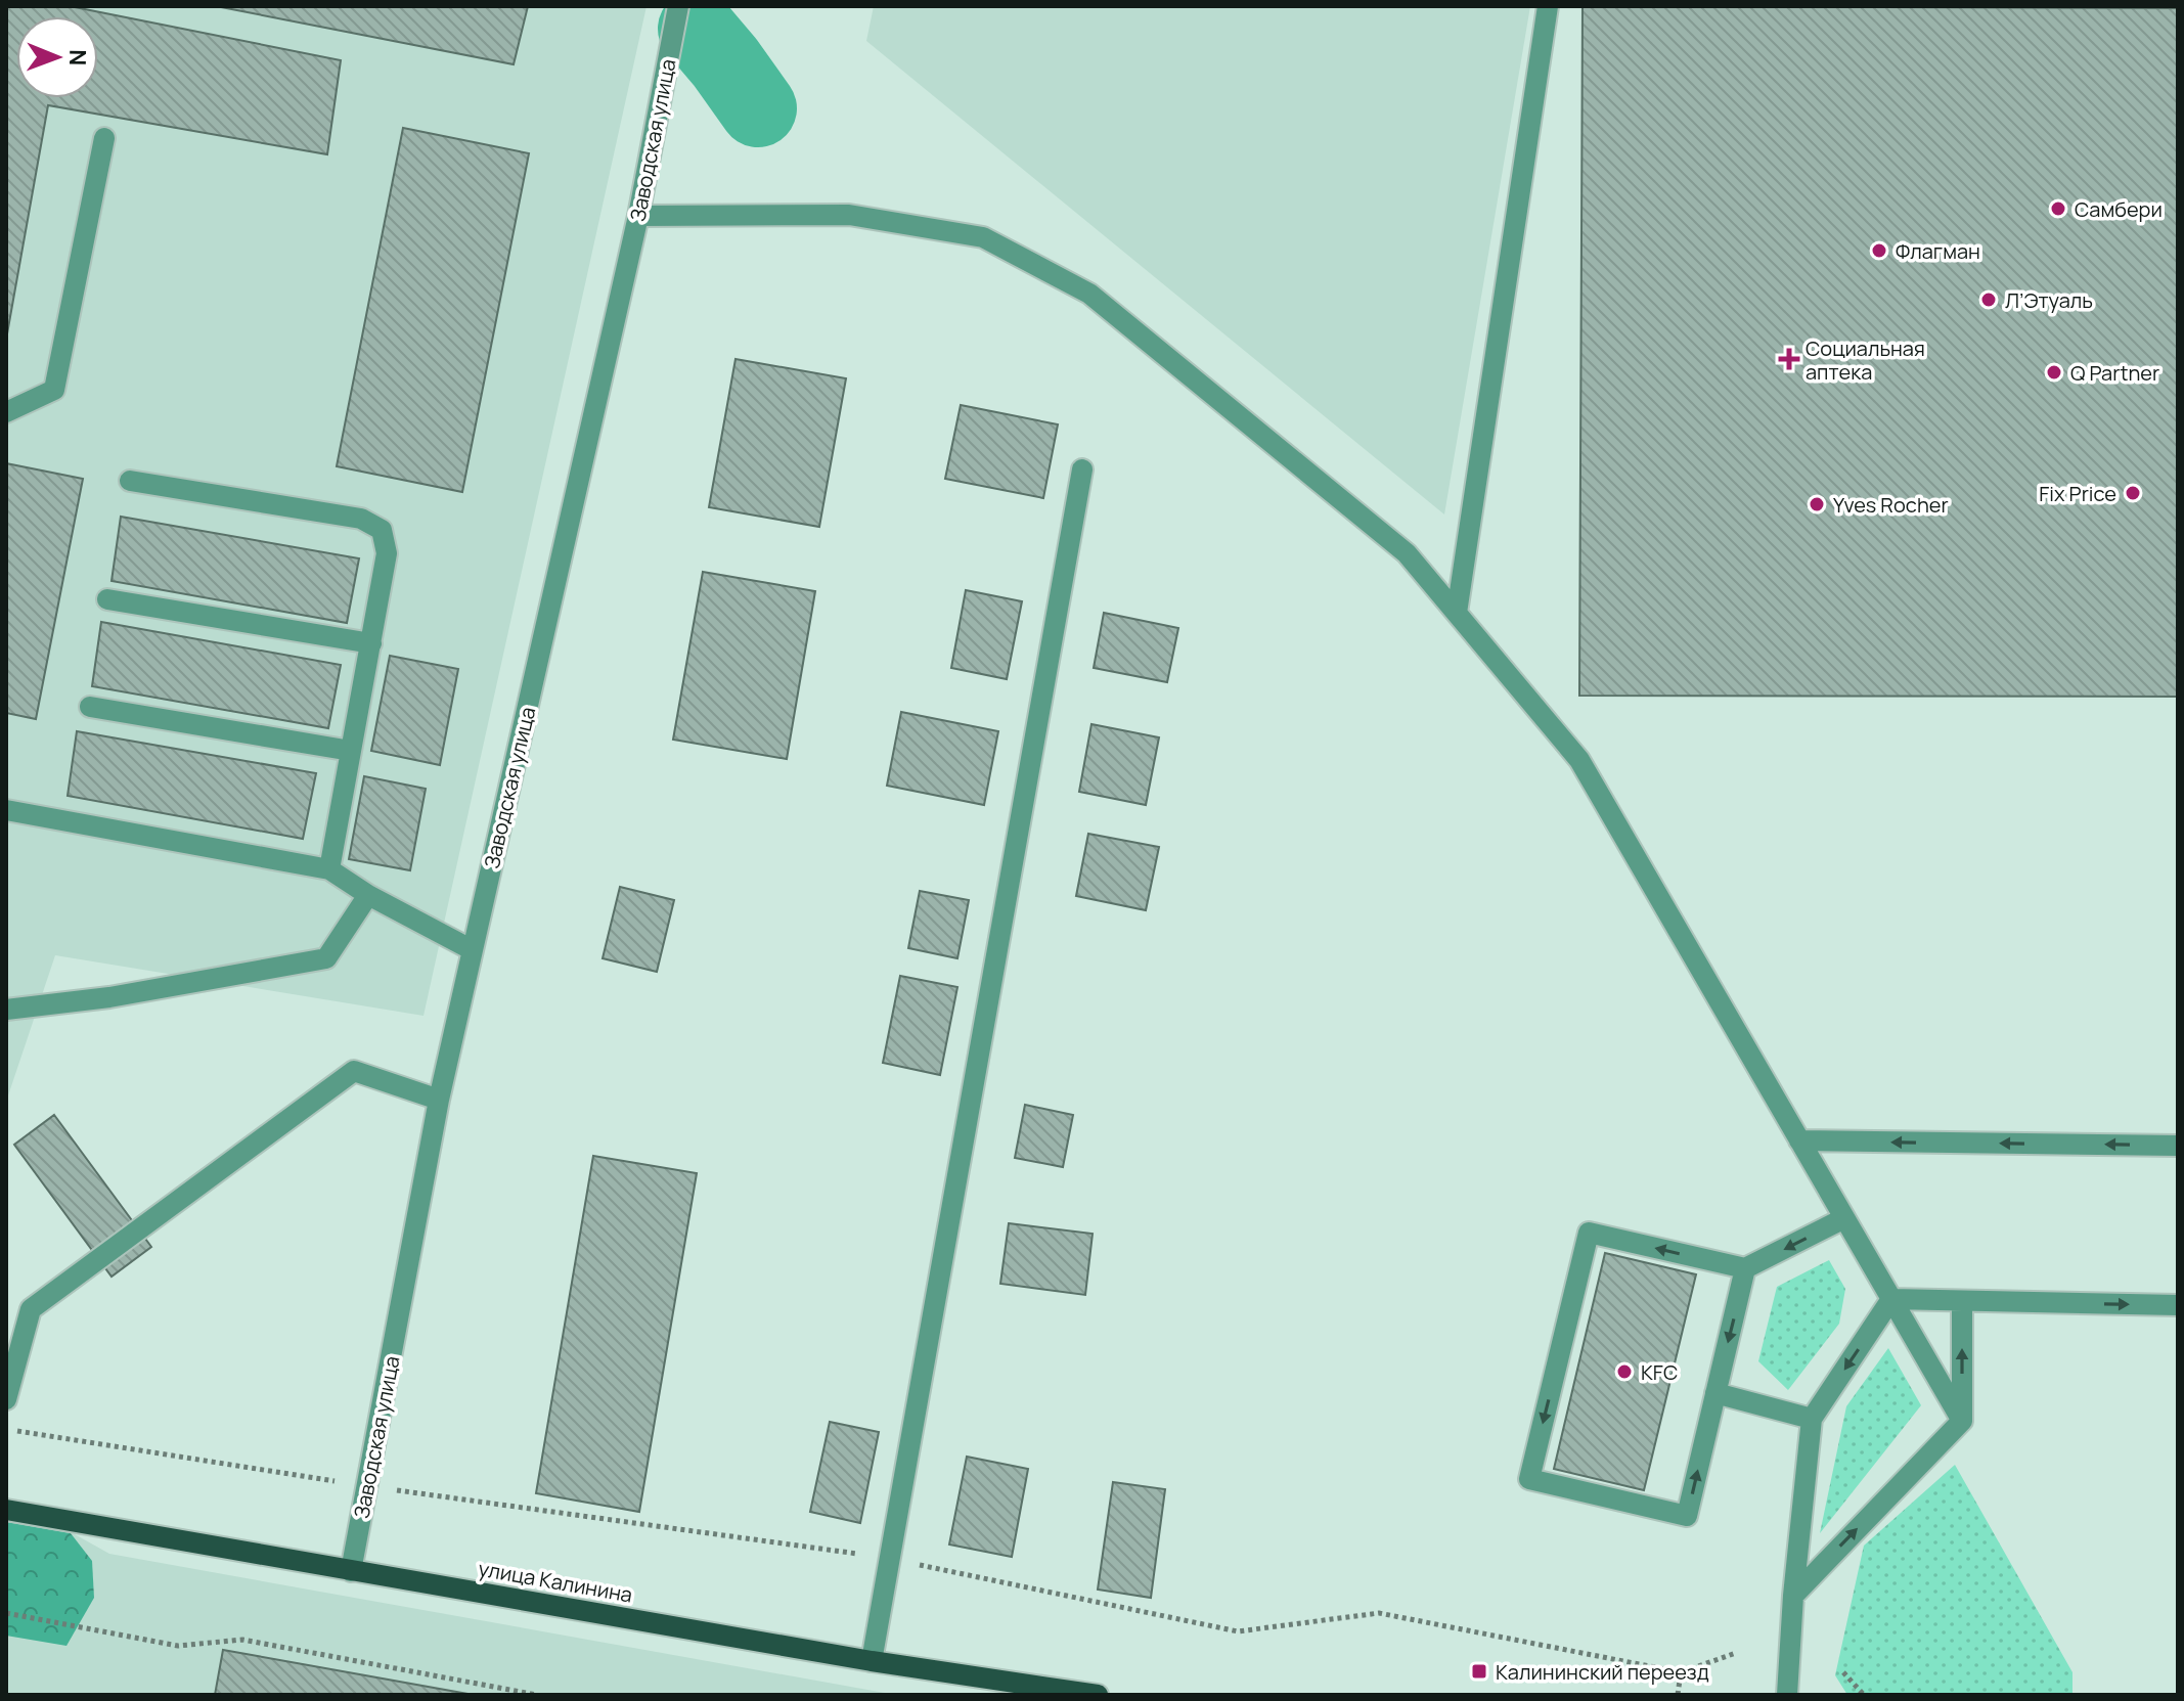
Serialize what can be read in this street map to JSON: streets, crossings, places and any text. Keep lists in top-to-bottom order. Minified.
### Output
{"streets":{"main road":["улица Калинина"],"street":["Заводская улица"]},"crossings":[["Заводская улица","улица Калинина"]],"places":{"other":["Самбери","Флагман","Л’Этуаль","Q Partner","Fix Price","Yves Rocher","KFC"],"health":["Социальная аптека"],"transit":["Калининский переезд"]},"north":"right"}
